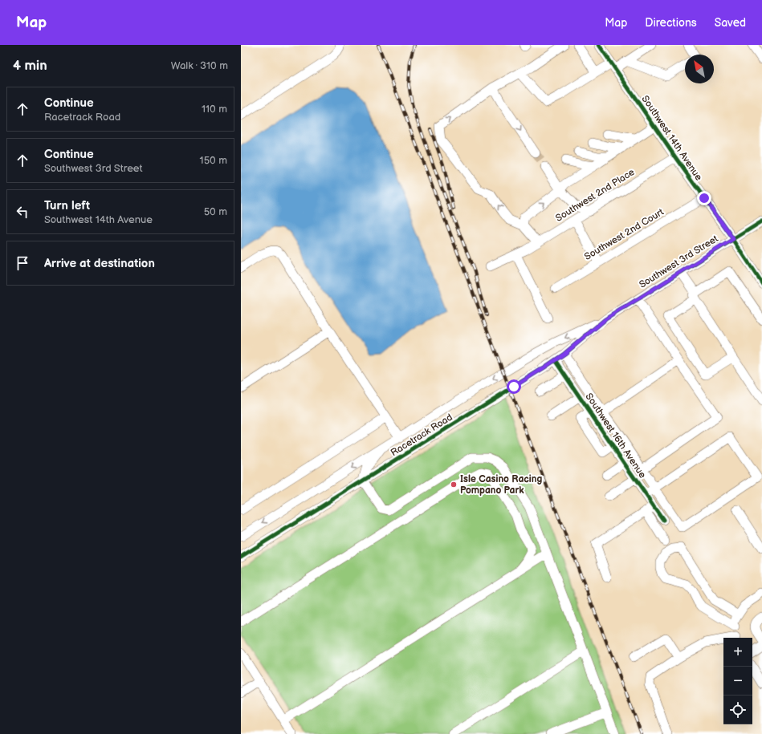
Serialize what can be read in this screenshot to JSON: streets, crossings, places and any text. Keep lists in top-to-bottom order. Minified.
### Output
{"streets":{"street":["Southwest 14th Avenue","Southwest 2nd Place","Southwest 2nd Court","Southwest 3rd Street","Racetrack Road","Southwest 16th Avenue"]},"crossings":[["Southwest 14th Avenue","Southwest 2nd Place"],["Southwest 14th Avenue","Southwest 2nd Court"],["Southwest 14th Avenue","Southwest 3rd Street"],["Southwest 3rd Street","Racetrack Road"],["Racetrack Road","Southwest 16th Avenue"]],"places":["Isle Casino Racing Pompano Park"],"north":"top left","page":{"header":"Map","nav":["Map","Directions","Saved"],"heading":["4 min","Walk · 310 m"],"list":[["Continue","Racetrack Road","110 m"],["Continue","Southwest 3rd Street","150 m"],["Turn left","Southwest 14th Avenue","50 m"],"Arrive at destination"],"map_buttons":["+","−"]}}
